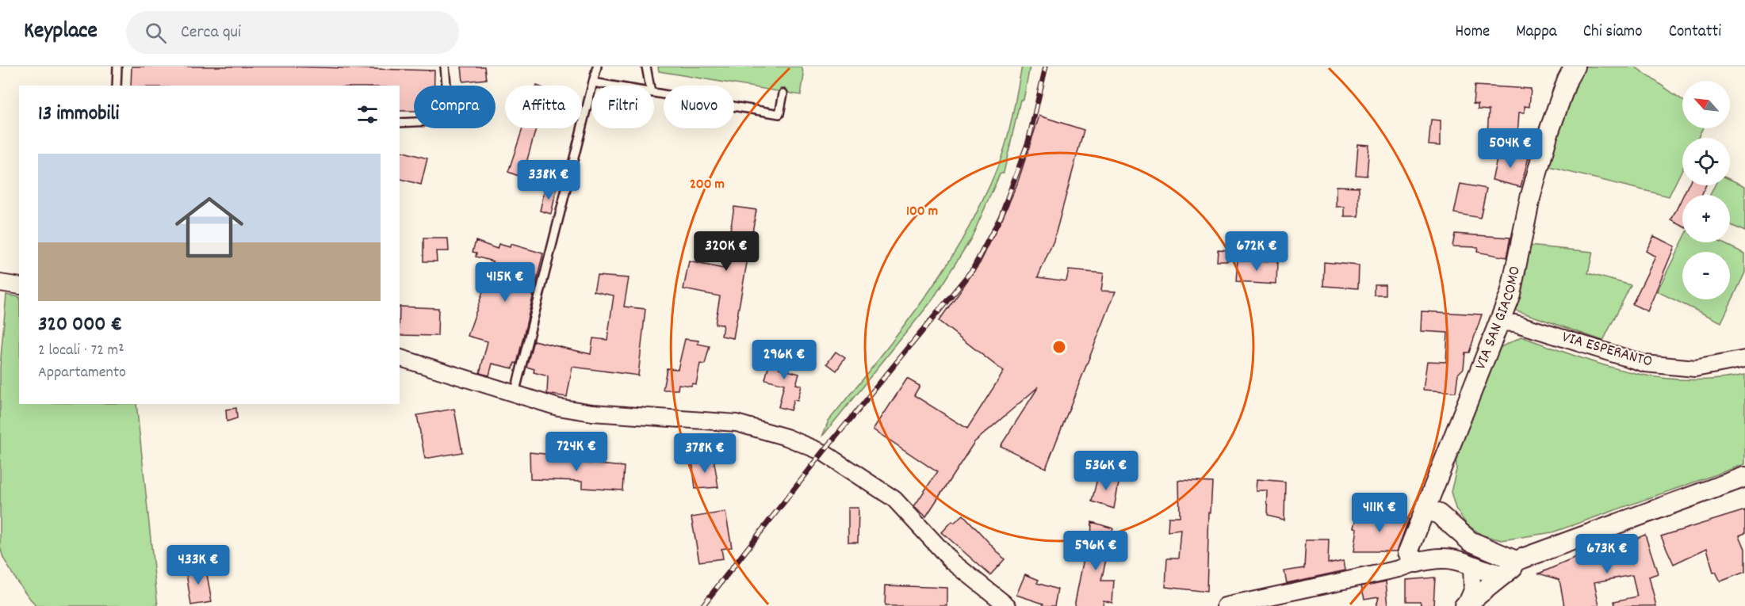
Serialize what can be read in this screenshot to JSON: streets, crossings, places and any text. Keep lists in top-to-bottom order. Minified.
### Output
{"streets":{"street":["VIA SAN GIACOMO","VIA ESPERANTO"]},"crossings":[["VIA SAN GIACOMO","VIA ESPERANTO"]],"north":"top left","page":{"header":"Keyplace","search":"Cerca qui","nav":["Home","Mappa","Chi siamo","Contatti"],"map_buttons":["+","−"],"chip":["Compra","Affitta","Filtri","Nuovo"],"heading":"13 immobili","price":["504K €","338K €","320K €","672K €","415K €","296K €","724K €","378K €","536K €","411K €","596K €","673K €","433K €"],"list":[{"name":"320 000 €","note":"2 locali · 72 m² · Appartamento"}]},"rings":["200 m","100 m"]}
